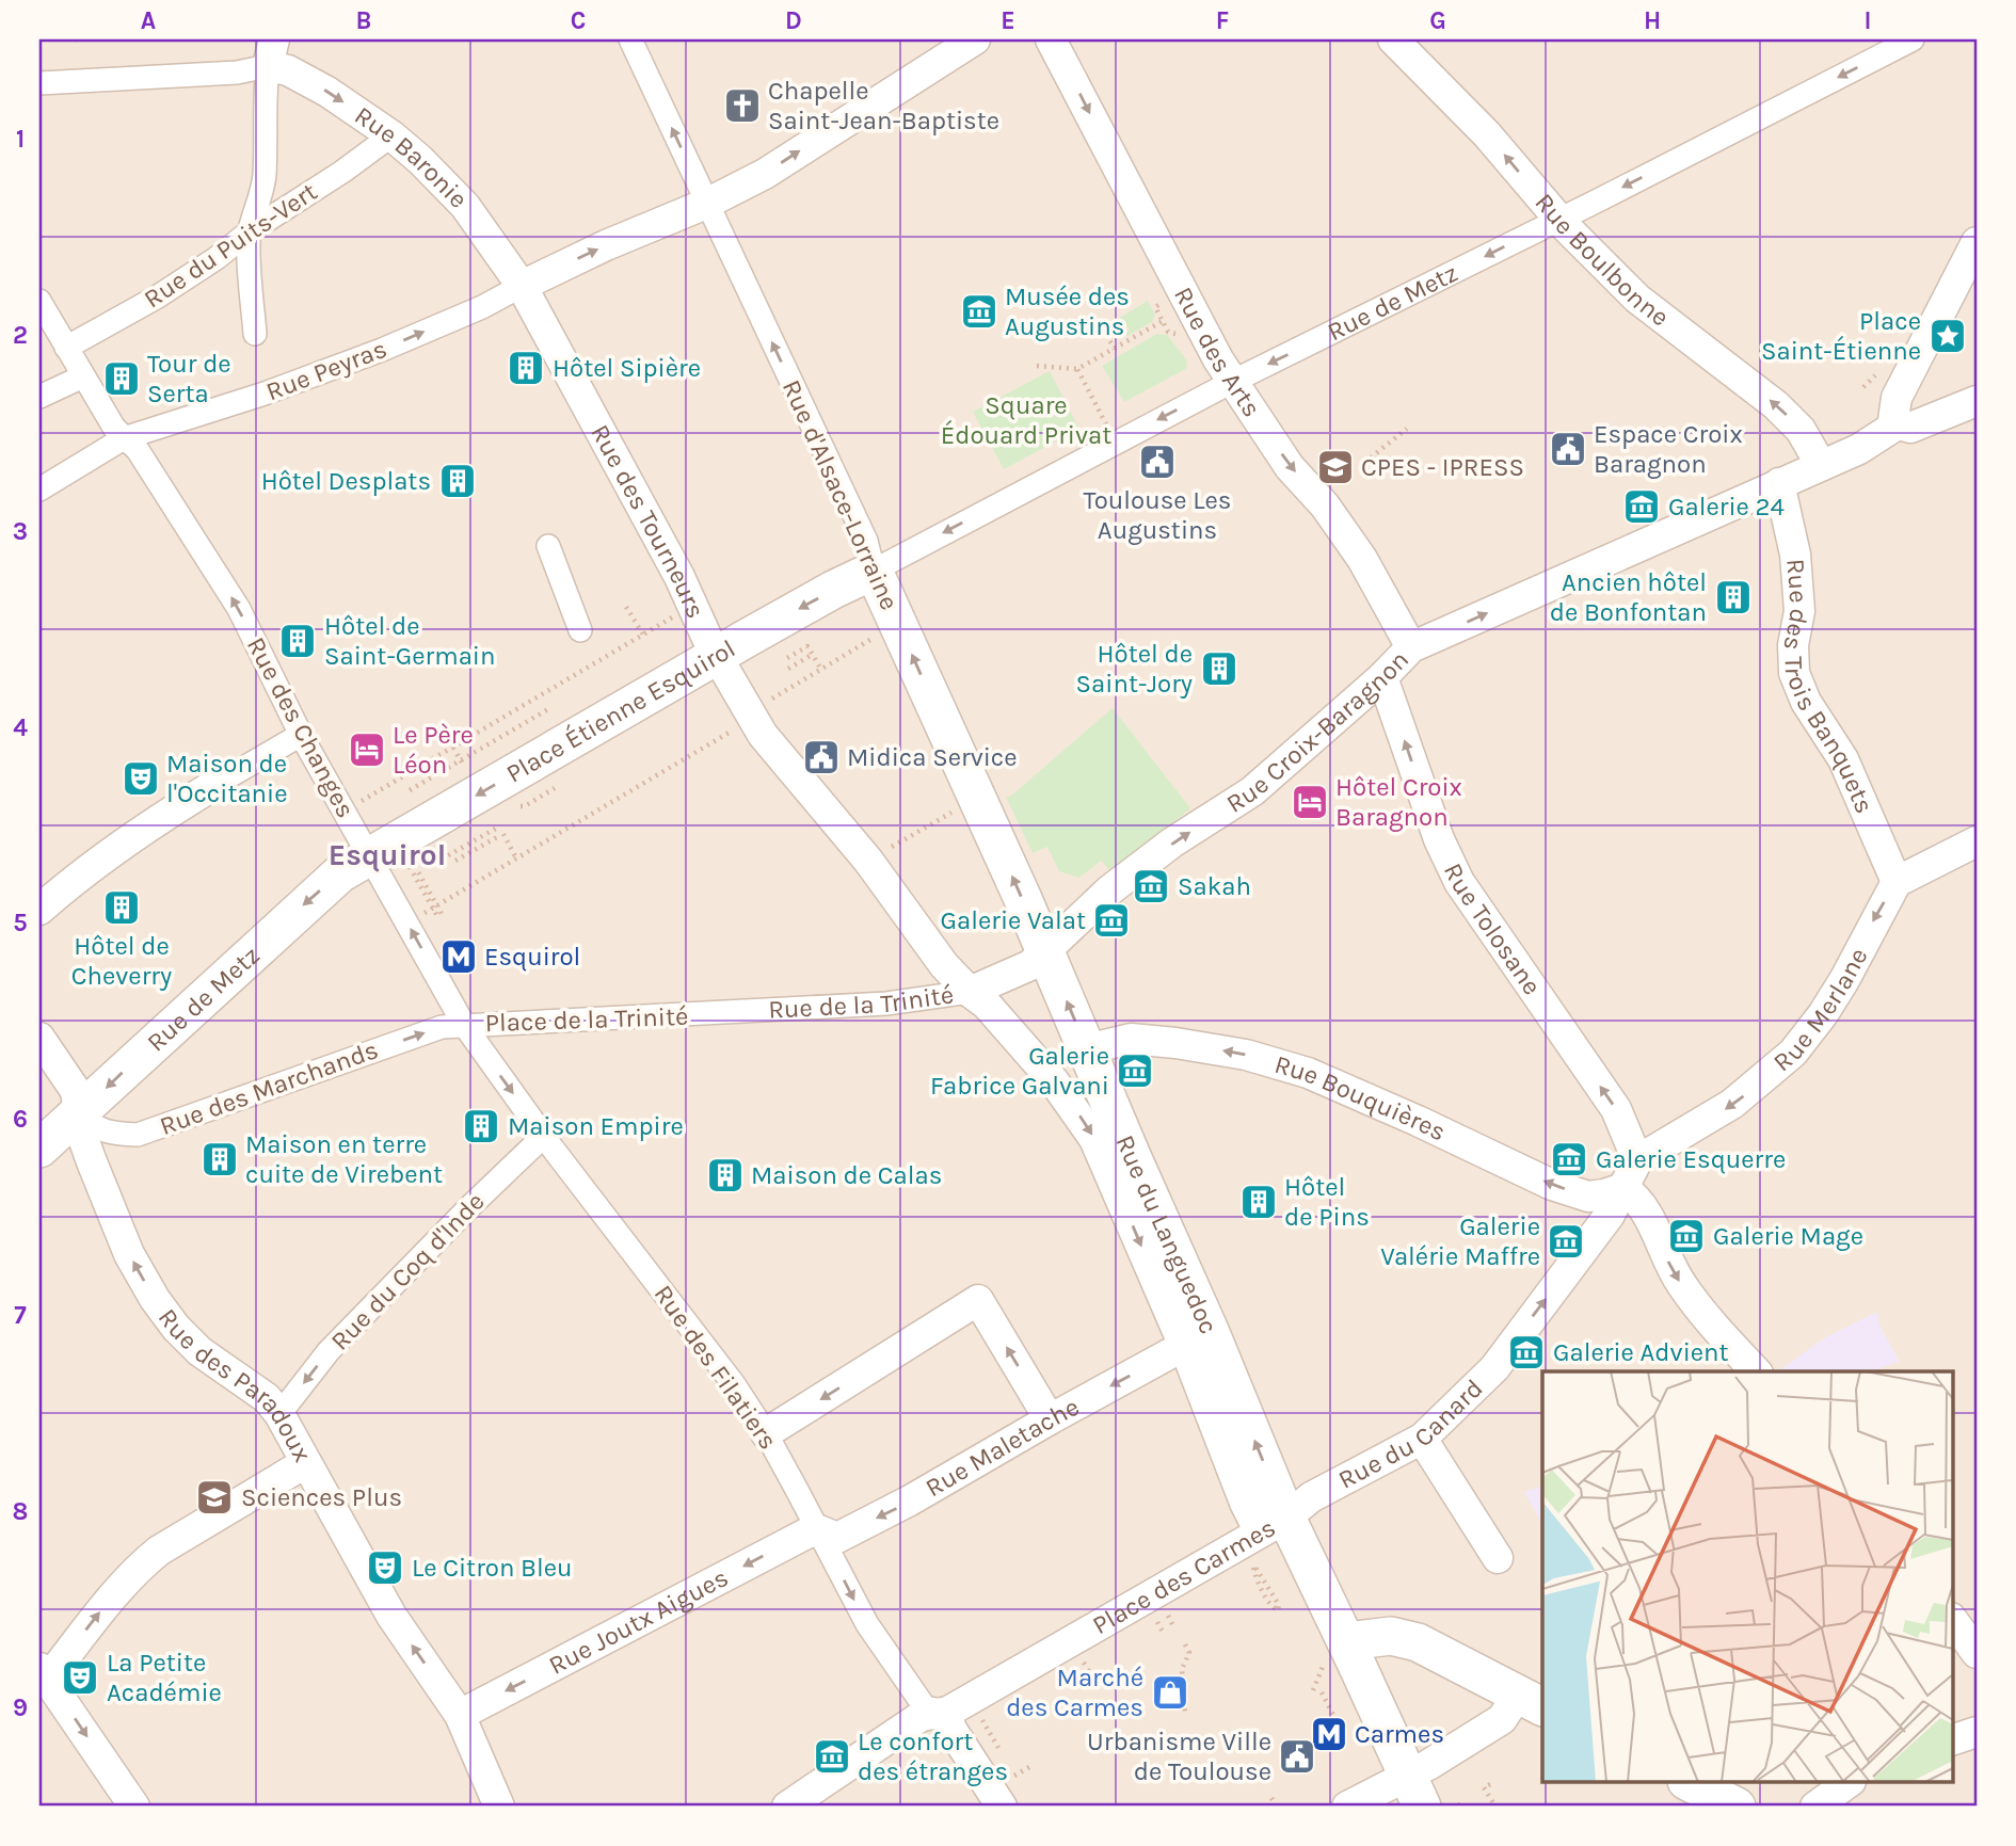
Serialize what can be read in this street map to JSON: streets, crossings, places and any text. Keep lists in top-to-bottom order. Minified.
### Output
{"streets":{"street":["Rue Baronie","Rue du Puits-Vert","Rue Boulbonne","Rue de Metz","Rue des Arts","Rue Peyras","Rue d'Alsace-Lorraine","Rue des Tourneurs","Rue des Trois Banquets","Place Étienne Esquirol","Rue des Changes","Rue Croix-Baragnon","Rue Tolosane","Rue de la Trinité","Rue Merlane","Place de la Trinité","Rue des Marchands","Rue Bouquières","Rue du Languedoc","Rue du Coq d'Inde","Rue des Filatiers","Rue des Paradoux","Rue du Canard","Rue Maletache","Place des Carmes","Rue Joutx Aigues"]},"crossings":[["Rue Baronie","Rue du Puits-Vert"],["Rue Baronie","Rue Peyras"],["Rue Baronie","Rue des Tourneurs"],["Rue du Puits-Vert","Rue des Changes"],["Rue Boulbonne","Rue de Metz"],["Rue de Metz","Rue des Arts"],["Rue de Metz","Rue d'Alsace-Lorraine"],["Rue de Metz","Place Étienne Esquirol"],["Rue de Metz","Rue des Changes"],["Rue de Metz","Rue des Marchands"],["Rue de Metz","Rue des Paradoux"],["Rue des Arts","Rue Croix-Baragnon"],["Rue Peyras","Rue des Tourneurs"],["Rue Peyras","Rue des Changes"],["Rue d'Alsace-Lorraine","Place Étienne Esquirol"],["Rue d'Alsace-Lorraine","Rue Croix-Baragnon"],["Rue d'Alsace-Lorraine","Rue de la Trinité"],["Rue d'Alsace-Lorraine","Rue du Languedoc"],["Rue des Tourneurs","Place Étienne Esquirol"],["Rue des Tourneurs","Rue de la Trinité"],["Rue des Tourneurs","Rue du Languedoc"],["Rue des Trois Banquets","Rue Croix-Baragnon"],["Rue des Trois Banquets","Rue Merlane"],["Place Étienne Esquirol","Rue des Changes"],["Rue des Changes","Place de la Trinité"],["Rue des Changes","Rue des Marchands"],["Rue des Changes","Rue des Filatiers"],["Rue Croix-Baragnon","Rue Tolosane"],["Rue Croix-Baragnon","Rue de la Trinité"],["Rue Croix-Baragnon","Rue du Languedoc"],["Rue Tolosane","Rue Merlane"],["Rue Tolosane","Rue du Canard"],["Rue de la Trinité","Place de la Trinité"],["Rue de la Trinité","Rue du Languedoc"],["Rue Merlane","Rue du Canard"],["Place de la Trinité","Rue des Marchands"],["Place de la Trinité","Rue des Filatiers"],["Rue des Marchands","Rue des Filatiers"],["Rue des Marchands","Rue des Paradoux"],["Rue Bouquières","Rue du Languedoc"],["Rue Bouquières","Rue du Canard"],["Rue du Languedoc","Rue du Canard"],["Rue du Languedoc","Rue Maletache"],["Rue du Languedoc","Place des Carmes"],["Rue du Coq d'Inde","Rue des Filatiers"],["Rue du Coq d'Inde","Rue des Paradoux"],["Rue des Filatiers","Rue Maletache"],["Rue des Filatiers","Place des Carmes"],["Rue des Filatiers","Rue Joutx Aigues"],["Rue des Paradoux","Rue Joutx Aigues"],["Rue du Canard","Place des Carmes"],["Rue Maletache","Rue Joutx Aigues"]],"one_way":["Rue Baronie","Rue Boulbonne","Rue de Metz","Rue des Arts","Rue Peyras","Rue d'Alsace-Lorraine","Place Étienne Esquirol","Rue des Changes","Rue Croix-Baragnon","Rue Tolosane","Rue Merlane","Rue des Marchands","Rue Bouquières","Rue du Coq d'Inde","Rue des Filatiers","Rue des Paradoux","Rue du Canard","Rue Maletache","Rue Joutx Aigues"],"districts":["Esquirol"],"parks":["Square Édouard Privat"],"places":{"church":["Chapelle Saint-Jean-Baptiste"],"museum":["Musée des Augustins","Galerie 24","Sakah","Galerie Valat","Galerie Fabrice Galvani","Galerie Esquerre","Galerie Mage","Galerie Valérie Maffre","Galerie Advient","Le confort des étranges"],"place":["Place Saint-Étienne"],"building":["Hôtel Sipière","Tour de Serta","Hôtel Desplats","Ancien hôtel de Bonfontan","Hôtel de Saint-Germain","Hôtel de Saint-Jory","Hôtel de Cheverry","Maison Empire","Maison en terre cuite de Virebent","Maison de Calas","Hôtel de Pins"],"public building":["Espace Croix Baragnon","Toulouse Les Augustins","Midica Service","Urbanisme Ville de Toulouse"],"school or university":["CPES - IPRESS","Sciences Plus"],"hotel":["Le Père Léon","Hôtel Croix Baragnon"],"theatre":["Maison de l'Occitanie","Le Citron Bleu","La Petite Académie"],"metro station":["Esquirol","Carmes"],"shop":["Marché des Carmes"]},"grid":{"columns":["A","B","C","D","E","F","G","H","I"],"rows":["1","2","3","4","5","6","7","8","9"]}}
